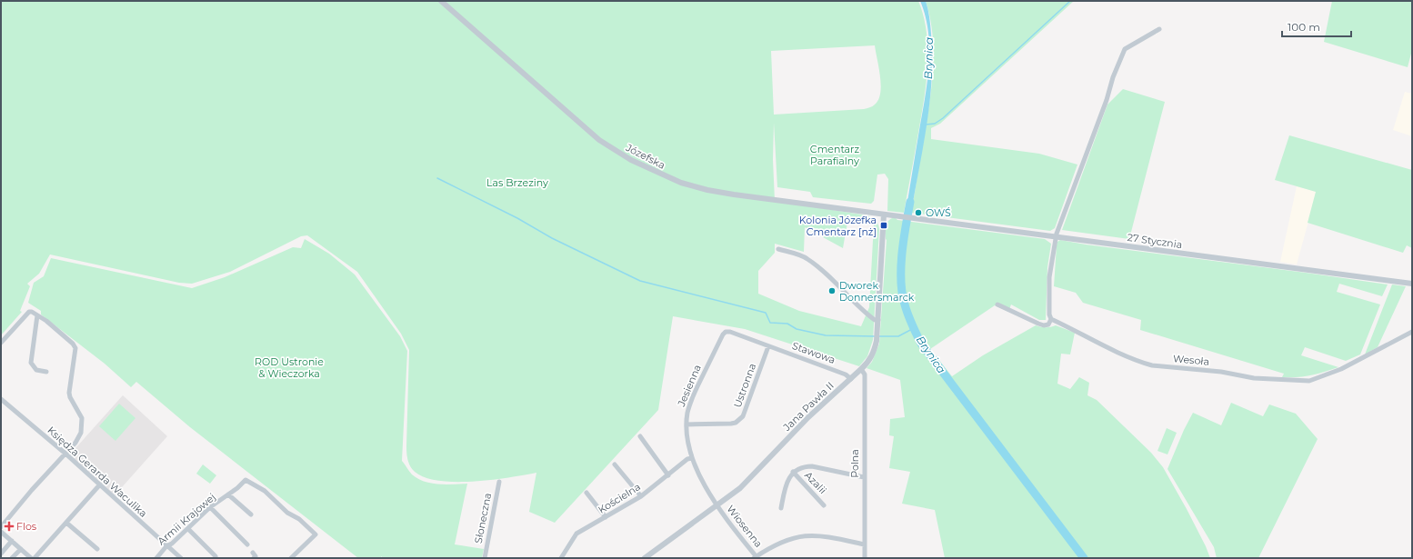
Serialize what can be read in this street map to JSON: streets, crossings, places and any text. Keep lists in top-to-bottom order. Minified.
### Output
{"streets":{"street":["Józefska","27 Stycznia","Stawowa","Wesoła","Jesienna","Ustronna","Jana Pawła II","Polna","Księdza Gerarda Waculika","Azalii","Kościelna","Słoneczna","Armii Krajowej","Wiosenna"]},"crossings":[["Józefska","27 Stycznia"],["Józefska","Jana Pawła II"],["Stawowa","Jesienna"],["Stawowa","Ustronna"],["Stawowa","Jana Pawła II"],["Jesienna","Ustronna"],["Jesienna","Jana Pawła II"],["Jesienna","Kościelna"],["Jesienna","Wiosenna"],["Jana Pawła II","Polna"],["Jana Pawła II","Wiosenna"],["Polna","Azalii"],["Księdza Gerarda Waculika","Armii Krajowej"]],"water":["Brynica"],"parks":["Cmentarz Parafialny","Las Brzeziny","ROD Ustronie & Wieczorka"],"places":{"other":["OWŚ","Dworek Donnersmarck"],"transit":["Kolonia Józefka Cmentarz [nż]"],"health":["Flos"]},"scale_bar":"100 m"}
